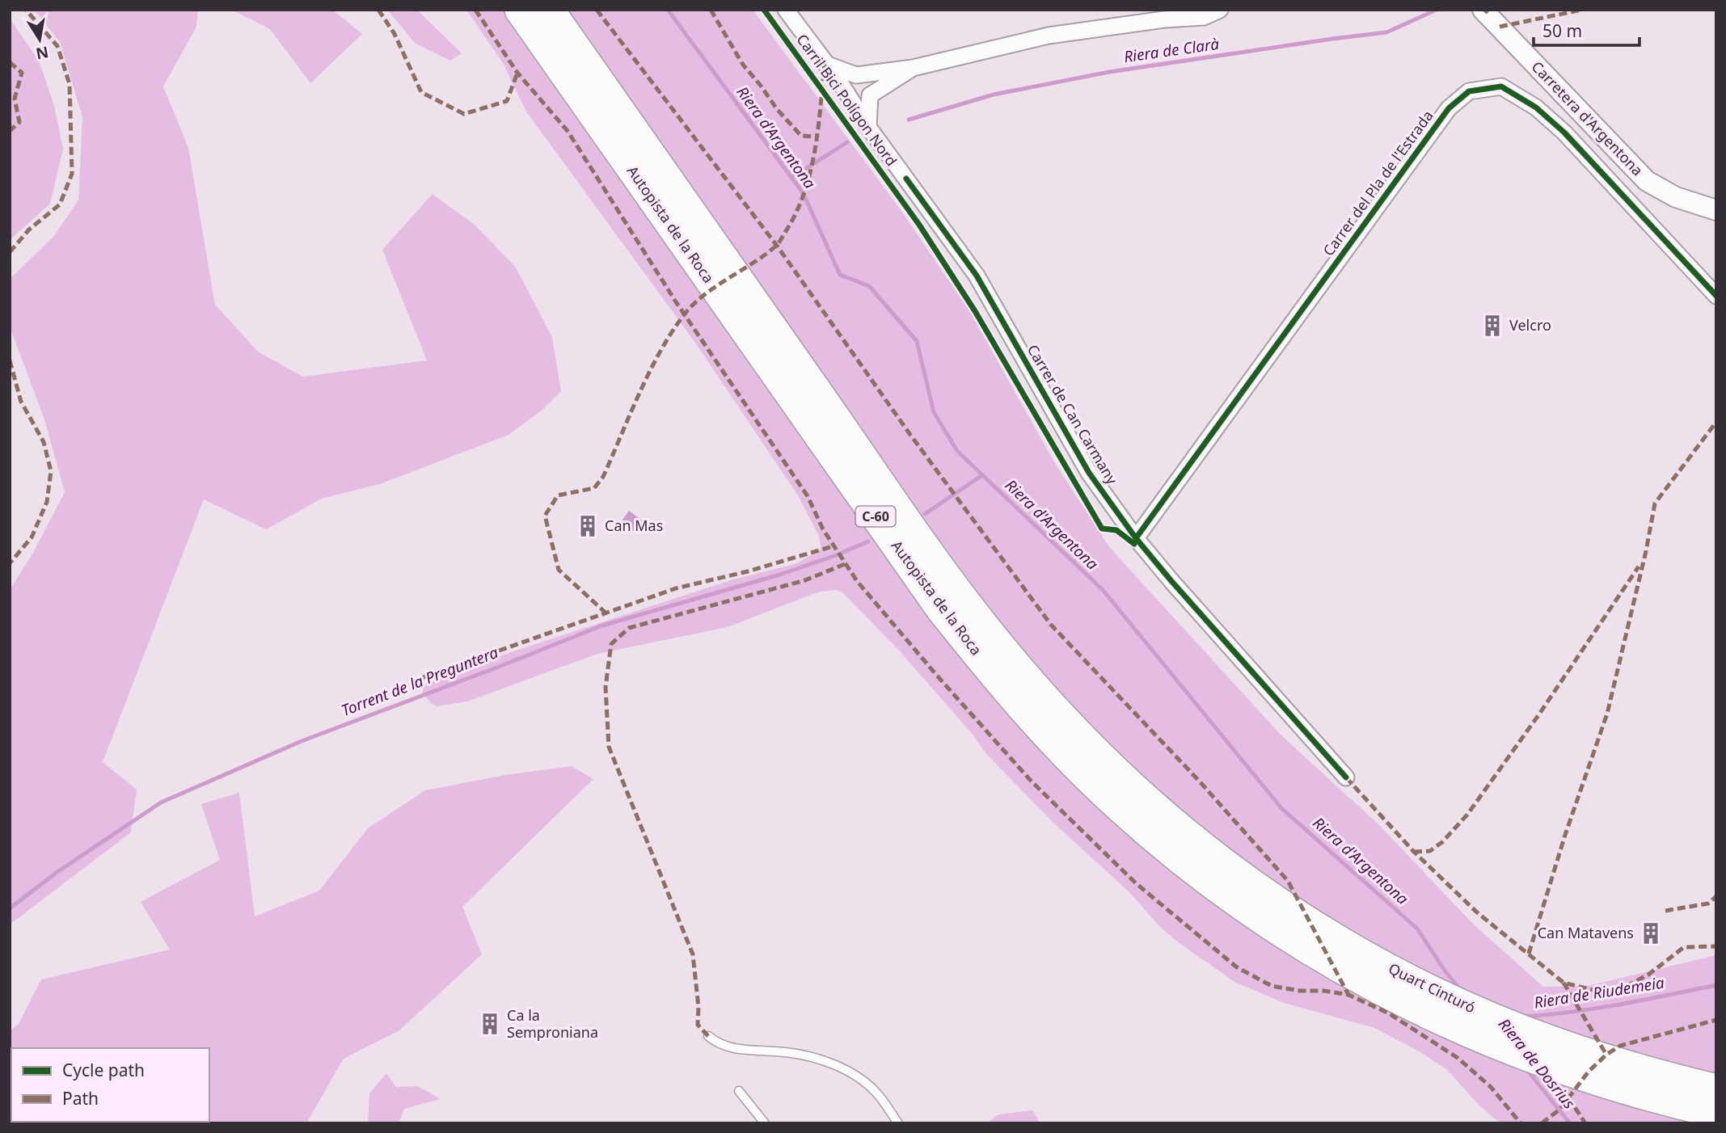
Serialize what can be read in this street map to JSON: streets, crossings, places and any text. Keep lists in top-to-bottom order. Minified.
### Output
{"streets":{"highway":["Autopista de la Roca","C-60","Quart Cinturó"],"street":["Carretera d'Argentona","Carrer del Pla de l'Estrada","Carrer de Can Carmany"],"cycle path":["Carril Bici Polígon Nord"]},"crossings":[["Carrer del Pla de l'Estrada","Carrer de Can Carmany"],["Autopista de la Roca","Quart Cinturó"]],"water":["Riera de Clarà","Riera d'Argentona","Torrent de la Preguntera","Riera de Riudemeia","Riera de Dosrius"],"places":{"building":["Velcro","Can Mas","Can Matavens","Ca la Semproniana"]},"legend":["Cycle path","Path"],"scale_bar":"50 m","north":"bottom"}
